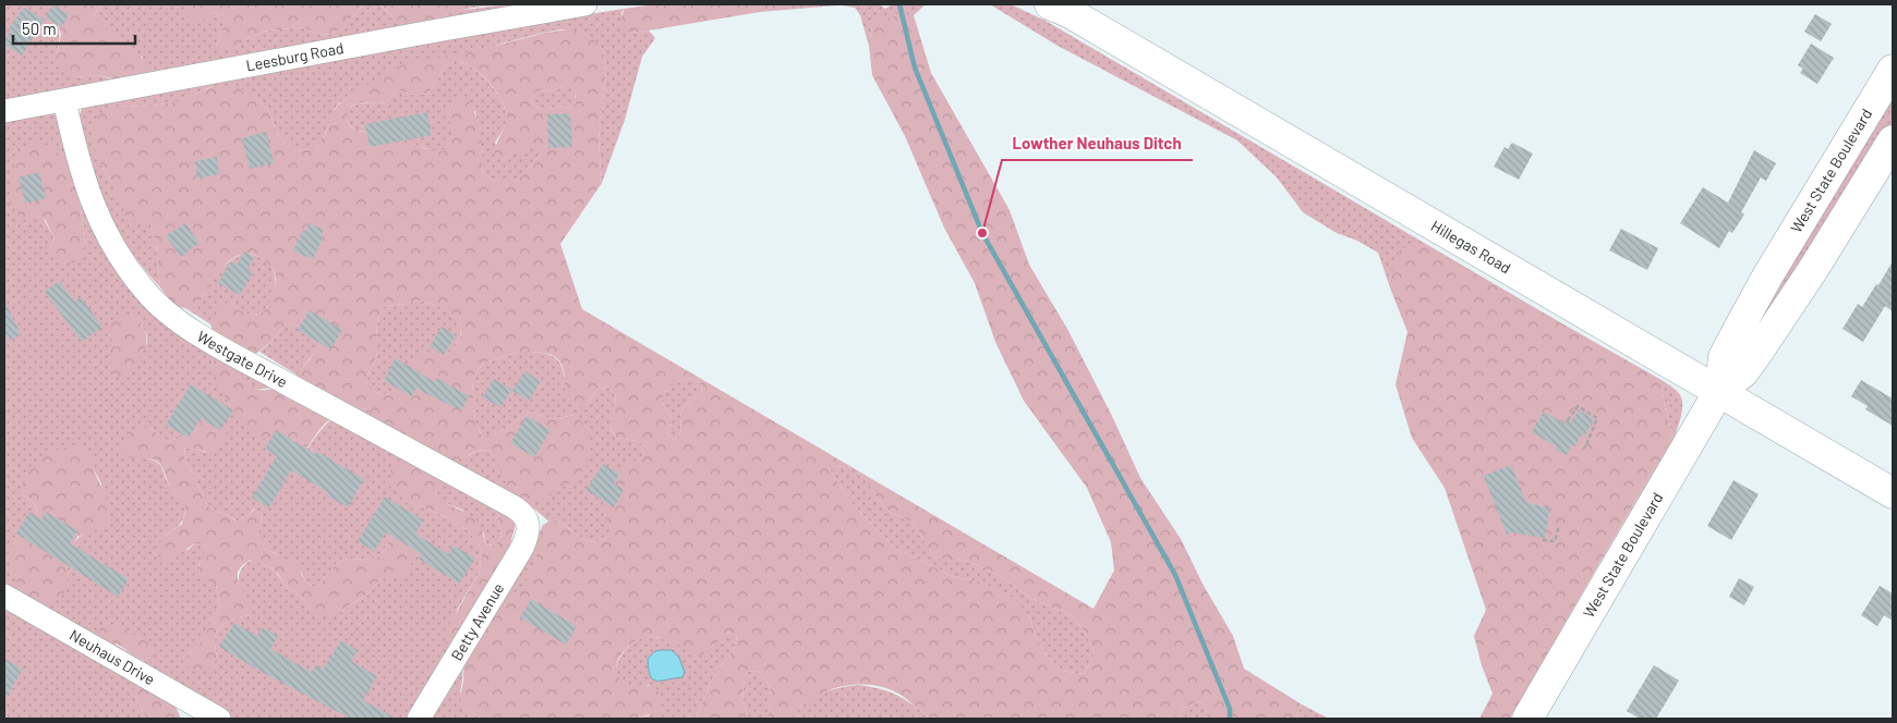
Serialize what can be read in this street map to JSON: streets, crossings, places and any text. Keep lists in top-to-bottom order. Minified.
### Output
{"streets":{"main road":["West State Boulevard","Hillegas Road"],"street":["Leesburg Road","Westgate Drive","Betty Avenue","Neuhaus Drive"]},"crossings":[["Leesburg Road","Westgate Drive"],["West State Boulevard","Hillegas Road"],["Westgate Drive","Betty Avenue"]],"places":["Lowther Neuhaus Ditch"],"scale_bar":"50 m"}
